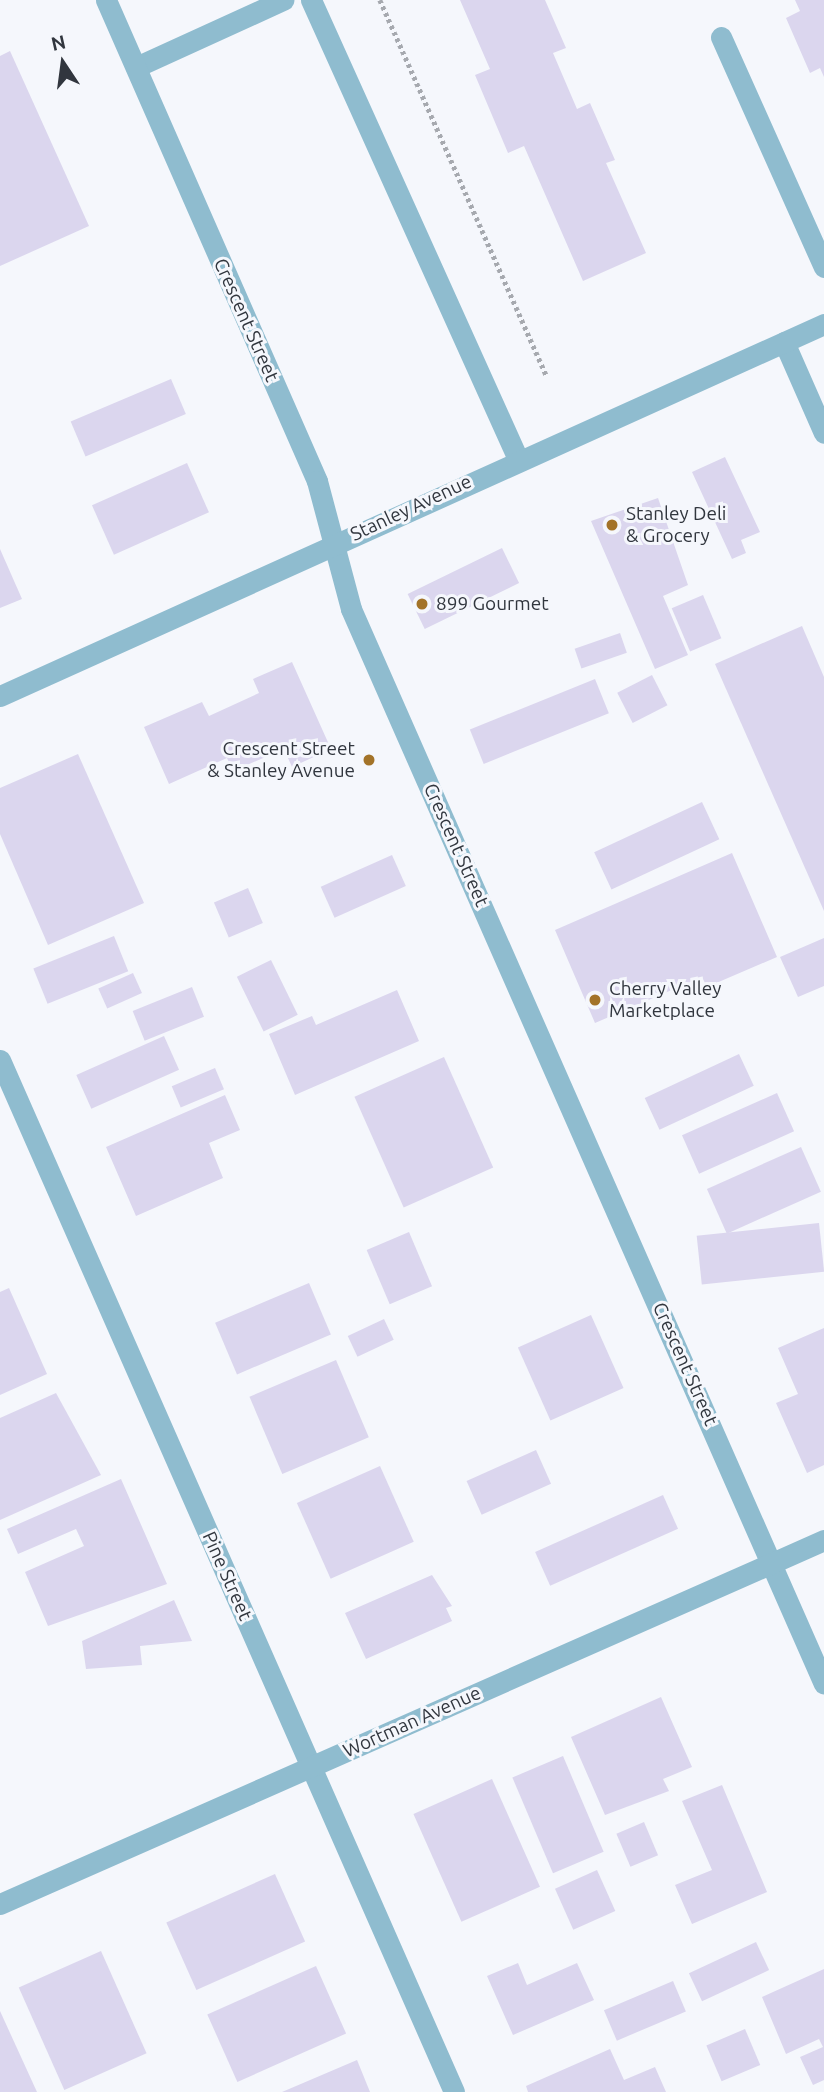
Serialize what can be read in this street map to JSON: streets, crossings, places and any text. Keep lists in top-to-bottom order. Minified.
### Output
{"streets":{"street":["Crescent Street","Stanley Avenue","Pine Street","Wortman Avenue"]},"crossings":[["Crescent Street","Stanley Avenue"],["Crescent Street","Wortman Avenue"],["Pine Street","Wortman Avenue"]],"places":["Stanley Deli & Grocery","899 Gourmet","Crescent Street & Stanley Avenue","Cherry Valley Marketplace"],"north":"top"}
